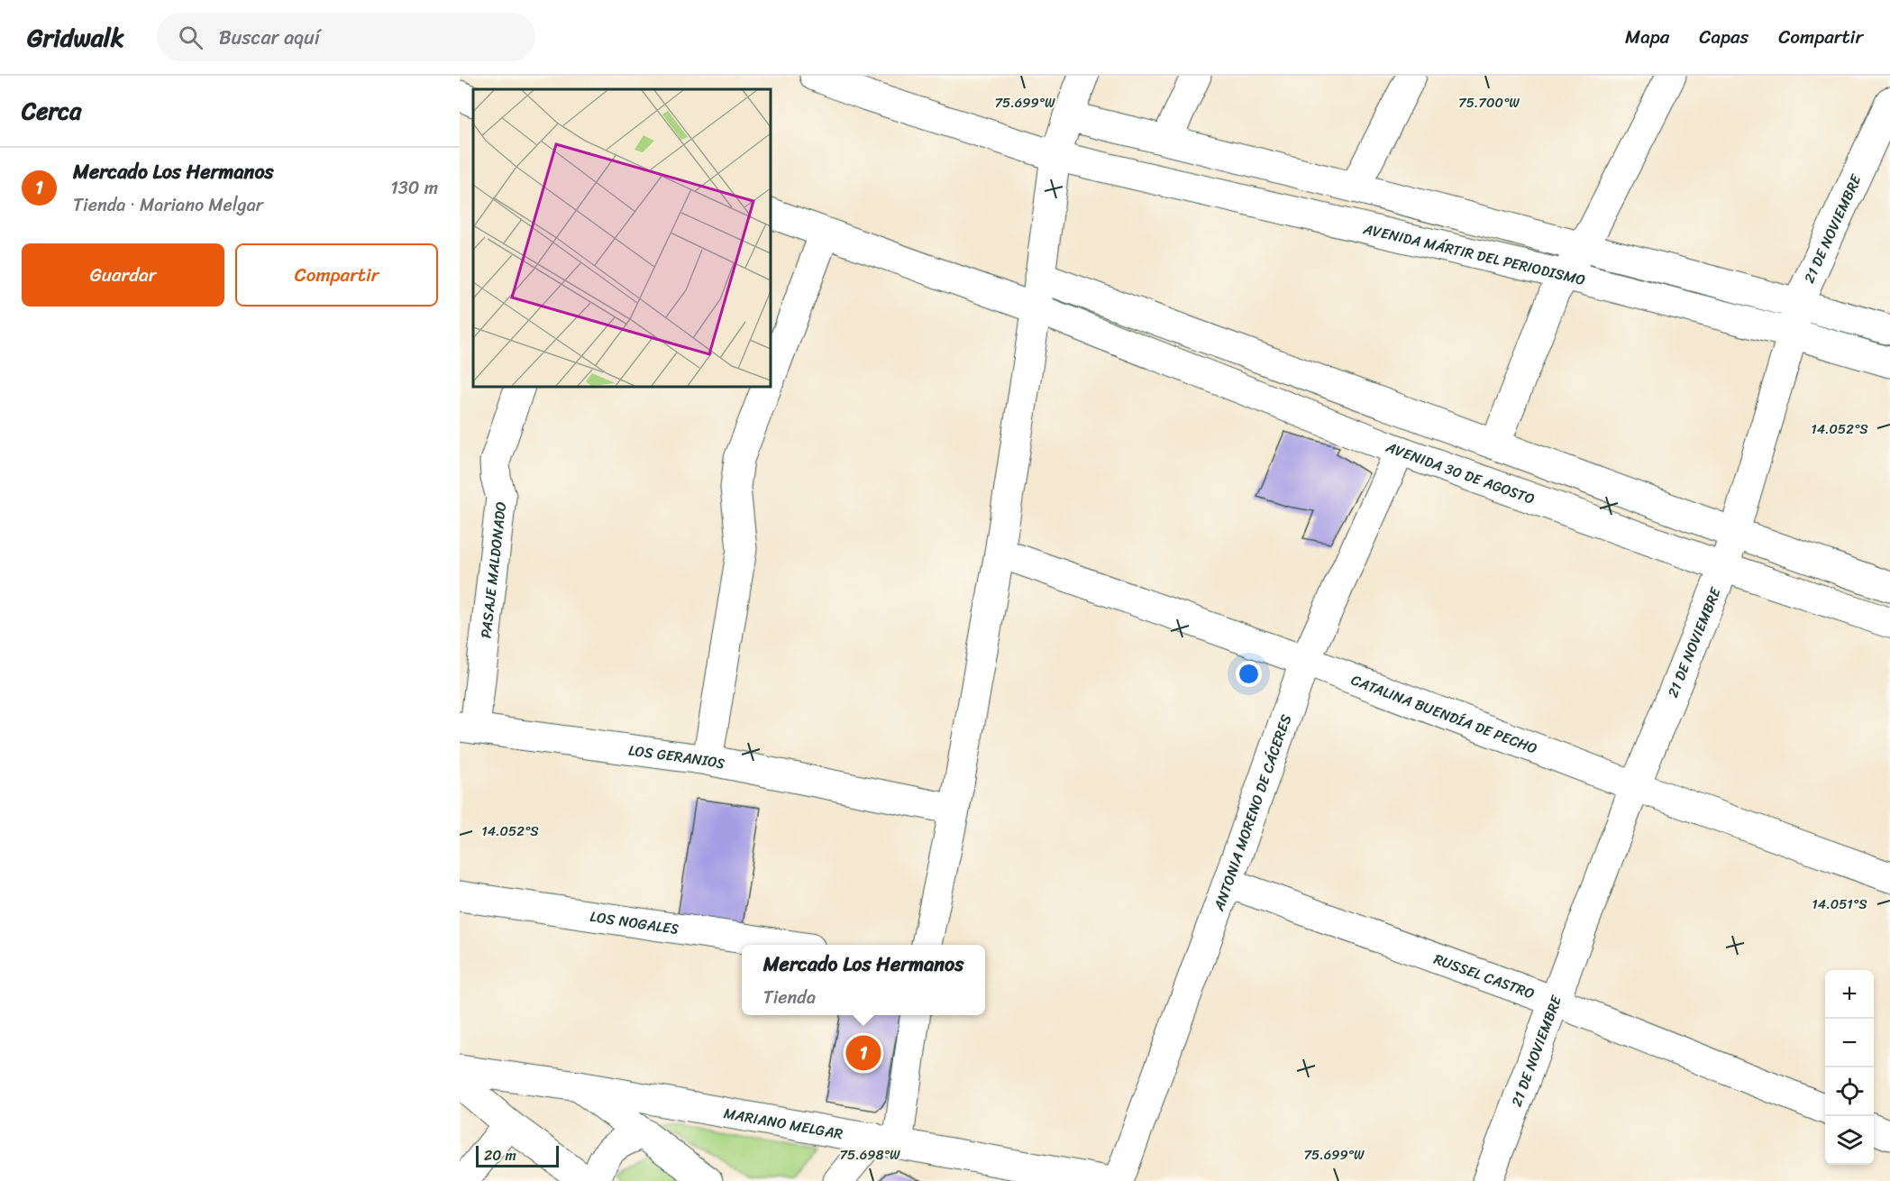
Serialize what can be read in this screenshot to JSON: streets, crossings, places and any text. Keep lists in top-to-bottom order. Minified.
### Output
{"streets":{"street":["21 DE NOVIEMBRE","AVENIDA MÁRTIR DEL PERIODISMO","AVENIDA 30 DE AGOSTO","PASAJE MALDONADO","CATALINA BUENDÍA DE PECHO","LOS GERANIOS","ANTONIA MORENO DE CÁCERES","LOS NOGALES","RUSSEL CASTRO","MARIANO MELGAR"]},"crossings":[["21 DE NOVIEMBRE","AVENIDA MÁRTIR DEL PERIODISMO"],["21 DE NOVIEMBRE","AVENIDA 30 DE AGOSTO"],["21 DE NOVIEMBRE","CATALINA BUENDÍA DE PECHO"],["21 DE NOVIEMBRE","RUSSEL CASTRO"],["AVENIDA 30 DE AGOSTO","ANTONIA MORENO DE CÁCERES"],["PASAJE MALDONADO","LOS GERANIOS"],["CATALINA BUENDÍA DE PECHO","ANTONIA MORENO DE CÁCERES"],["ANTONIA MORENO DE CÁCERES","RUSSEL CASTRO"]],"scale_bar":"20 m","page":{"header":"Gridwalk","search":"Buscar aquí","nav":["Mapa","Capas","Compartir"],"heading":"Cerca","list":[{"mark":"1","name":"Mercado Los Hermanos","note":"Tienda · Mariano Melgar","value":"130 m"}],"buttons":["Guardar","Compartir"],"popup":["Mercado Los Hermanos","Tienda"],"map_buttons":["+","−"],"pins":"1","scale":"20 m"},"coordinates":["75.699°W","75.700°W","14.052°S","14.051°S","75.698°W"]}
